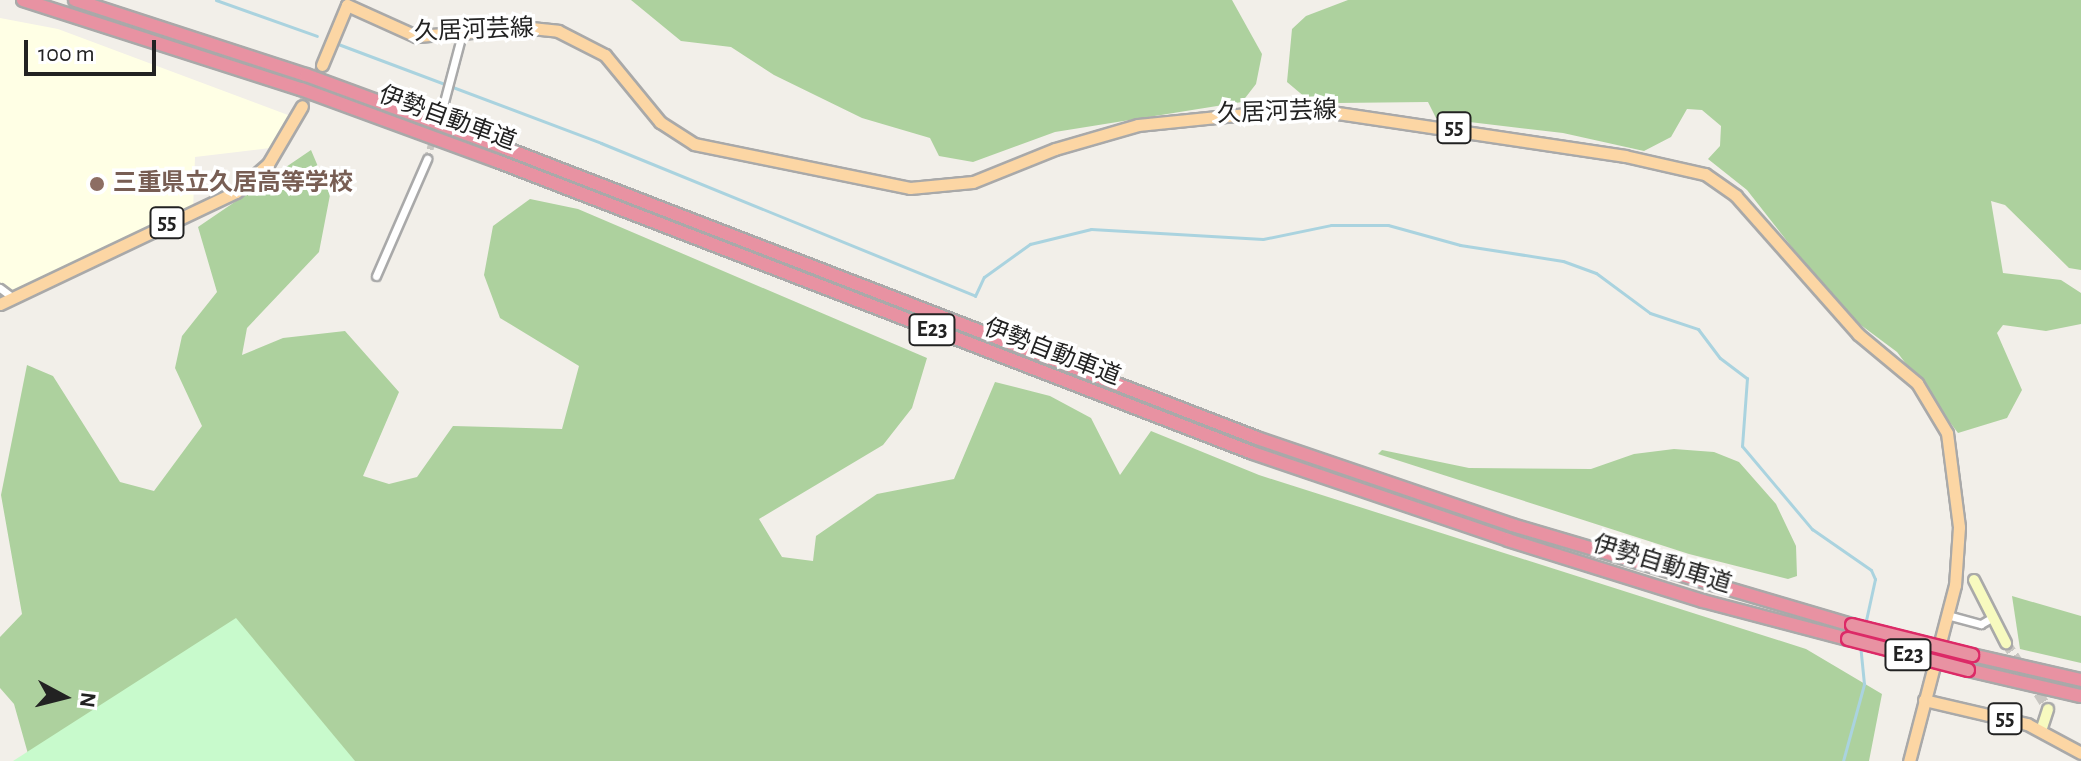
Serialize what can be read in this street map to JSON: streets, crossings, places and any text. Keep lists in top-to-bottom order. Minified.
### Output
{"streets":{"highway":["伊勢自動車道","E23"],"main road":["久居河芸線","55"]},"crossings":[["久居河芸線","55"]],"places":["三重県立久居高等学校"],"scale_bar":"100 m","north":"right"}
